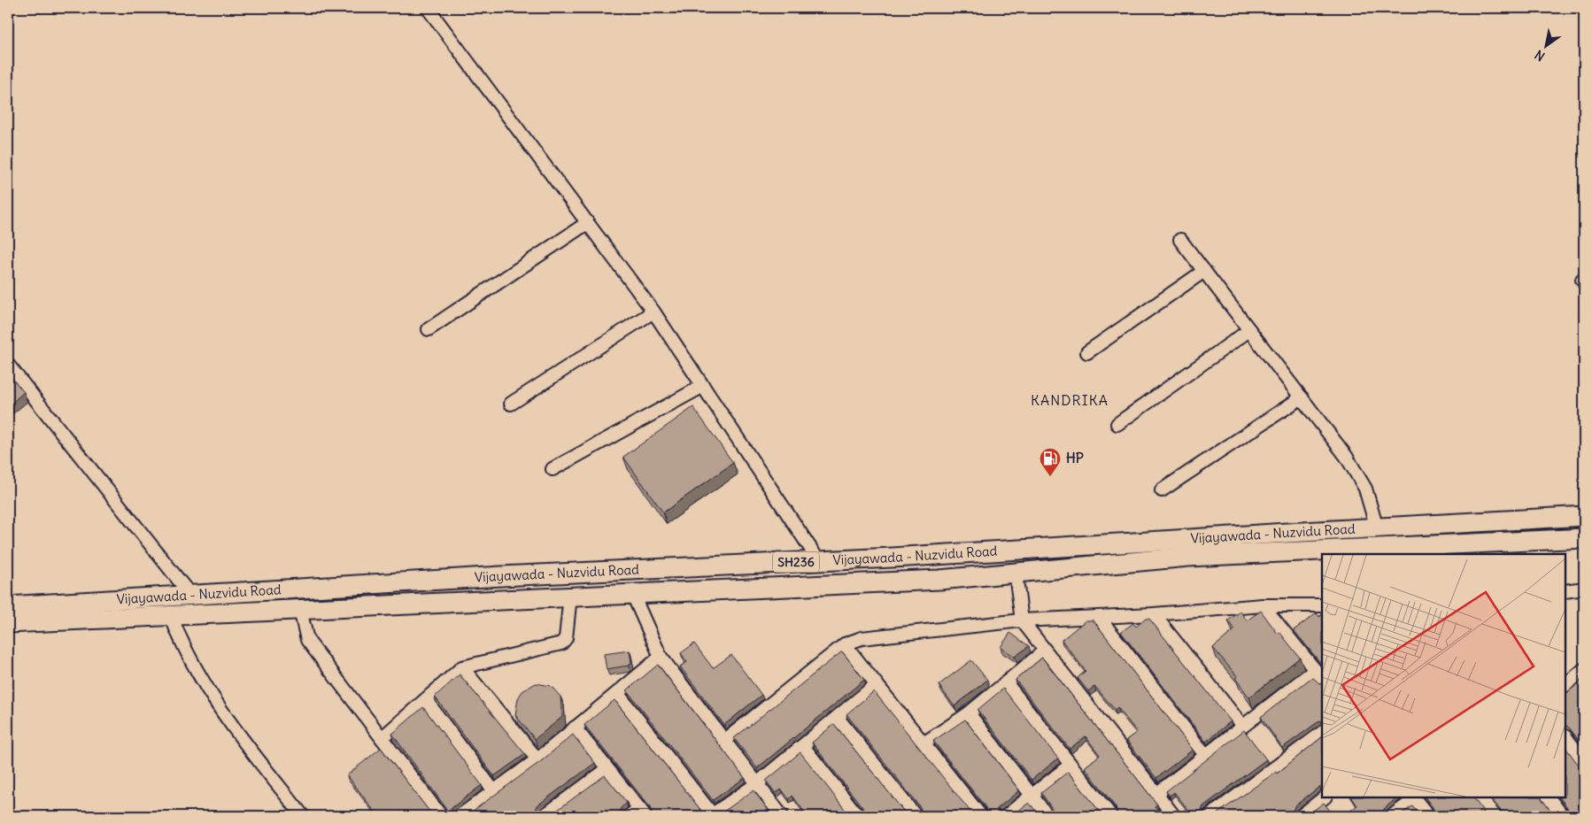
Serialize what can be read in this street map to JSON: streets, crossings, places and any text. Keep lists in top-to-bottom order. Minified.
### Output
{"streets":{"main road":["Vijayawada - Nuzvidu Road","SH236"]},"districts":["KANDRIKA"],"places":{"fuel station":["HP"]},"north":"bottom left"}
